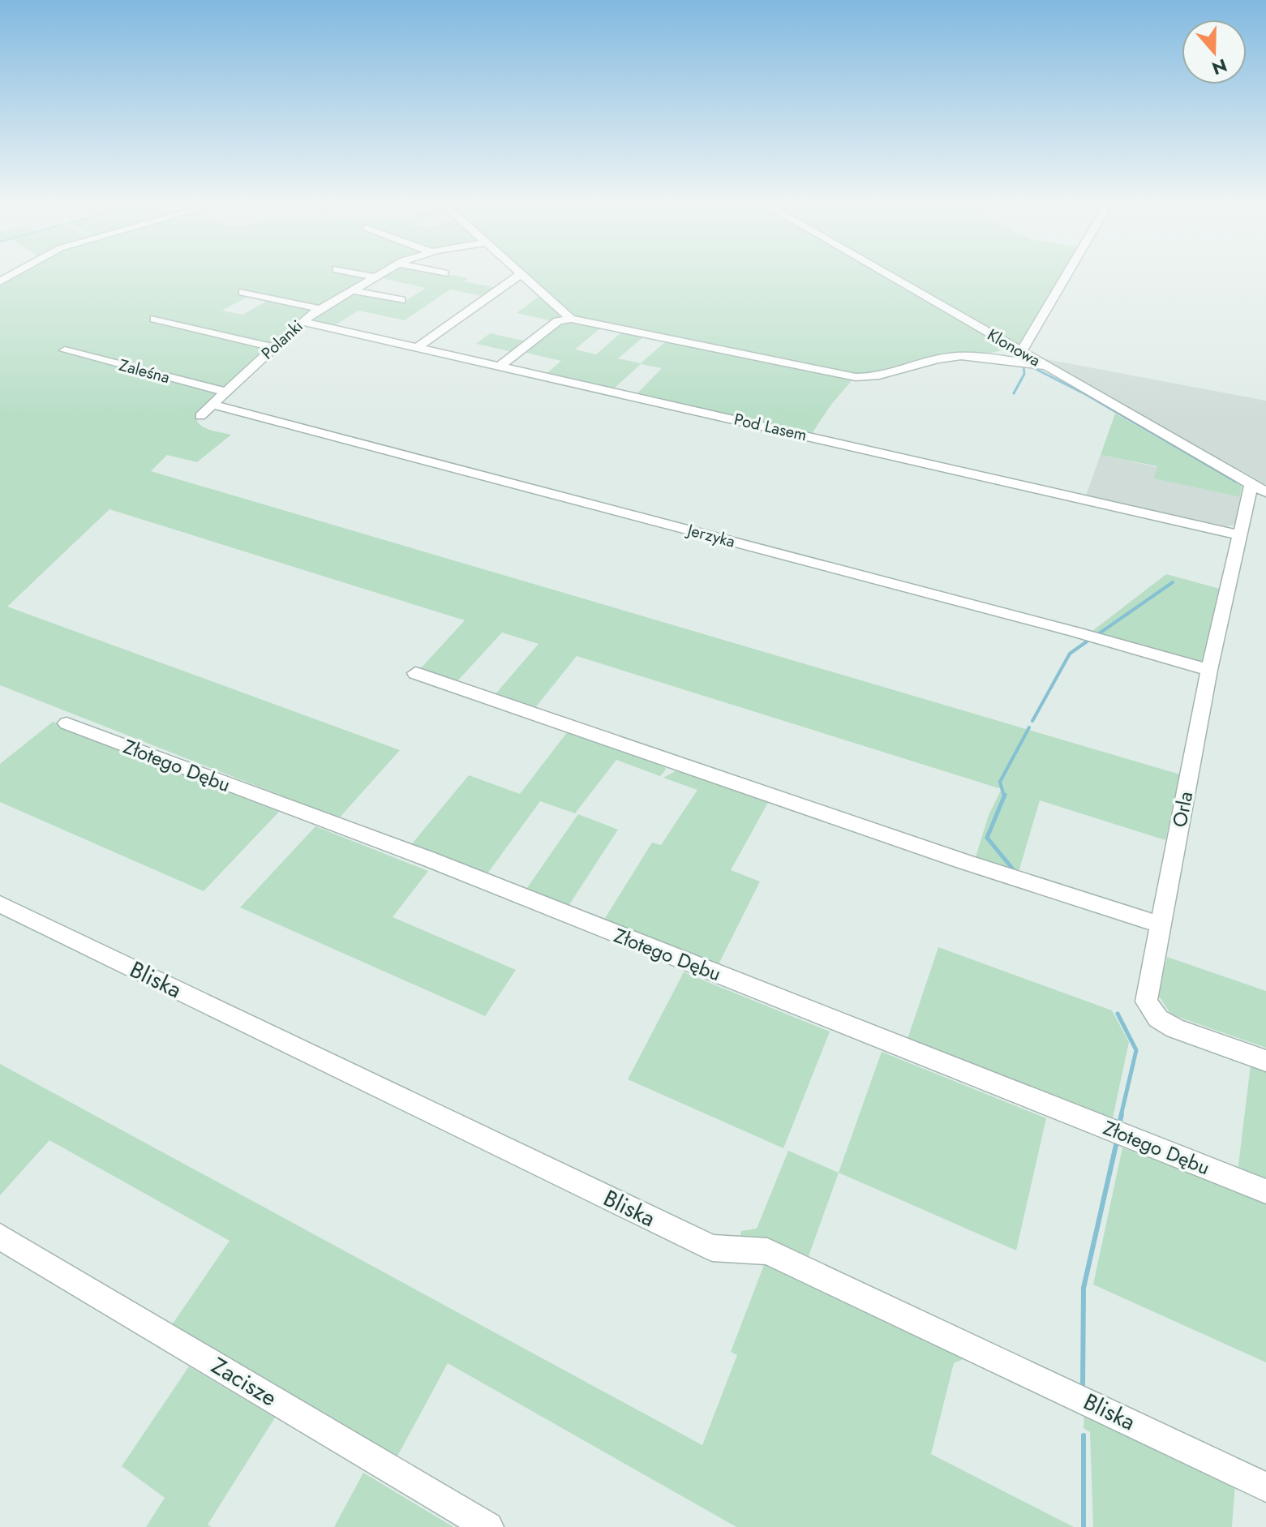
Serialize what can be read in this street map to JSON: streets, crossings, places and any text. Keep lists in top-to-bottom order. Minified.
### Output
{"streets":{"street":["Polanki","Klonowa","Zaleśna","Pod Lasem","Jerzyka","Złotego Dębu","Orla","Bliska","Zacisze"]},"crossings":[["Polanki","Zaleśna"],["Polanki","Pod Lasem"],["Polanki","Jerzyka"],["Klonowa","Orla"],["Pod Lasem","Orla"],["Jerzyka","Orla"]],"north":"bottom"}
